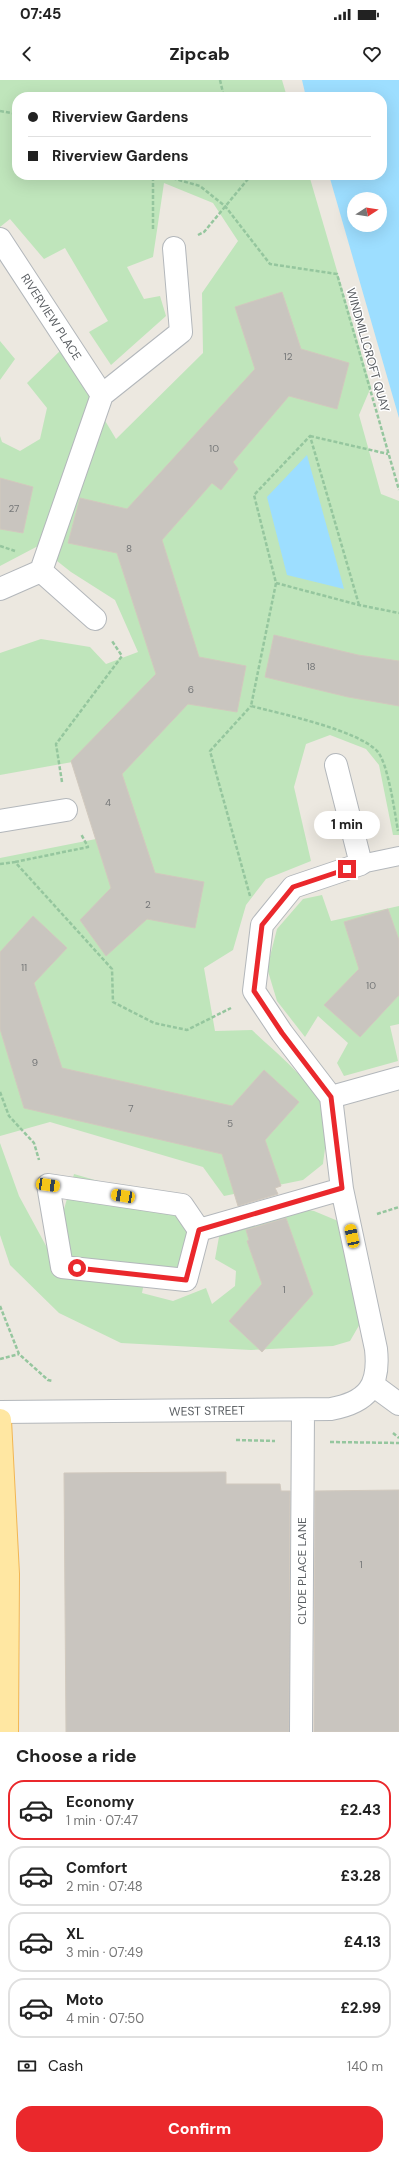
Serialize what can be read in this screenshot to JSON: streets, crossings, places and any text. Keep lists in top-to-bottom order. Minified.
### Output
{"streets":{"street":["RIVERVIEW PLACE","WEST STREET","CLYDE PLACE LANE"],"path":["WINDMILLCROFT QUAY"]},"crossings":[["WEST STREET","CLYDE PLACE LANE"]],"house_numbers":["12","10","27","8","18","6","4","2","11","10","9","7","5","1","1"],"north":"right","page":{"status":"07:45","header":"Zipcab","banner":["Riverview Gardens","Riverview Gardens"],"bubble":"1 min","heading":"Choose a ride","list":[{"name":"Economy","note":"1 min · 07:47","value":"£2.43"},{"name":"Comfort","note":"2 min · 07:48","value":"£3.28"},{"name":"XL","note":"3 min · 07:49","value":"£4.13"},{"name":"Moto","note":"4 min · 07:50","value":"£2.99"}],"pay":["Cash","140 m"],"buttons":"Confirm"}}
